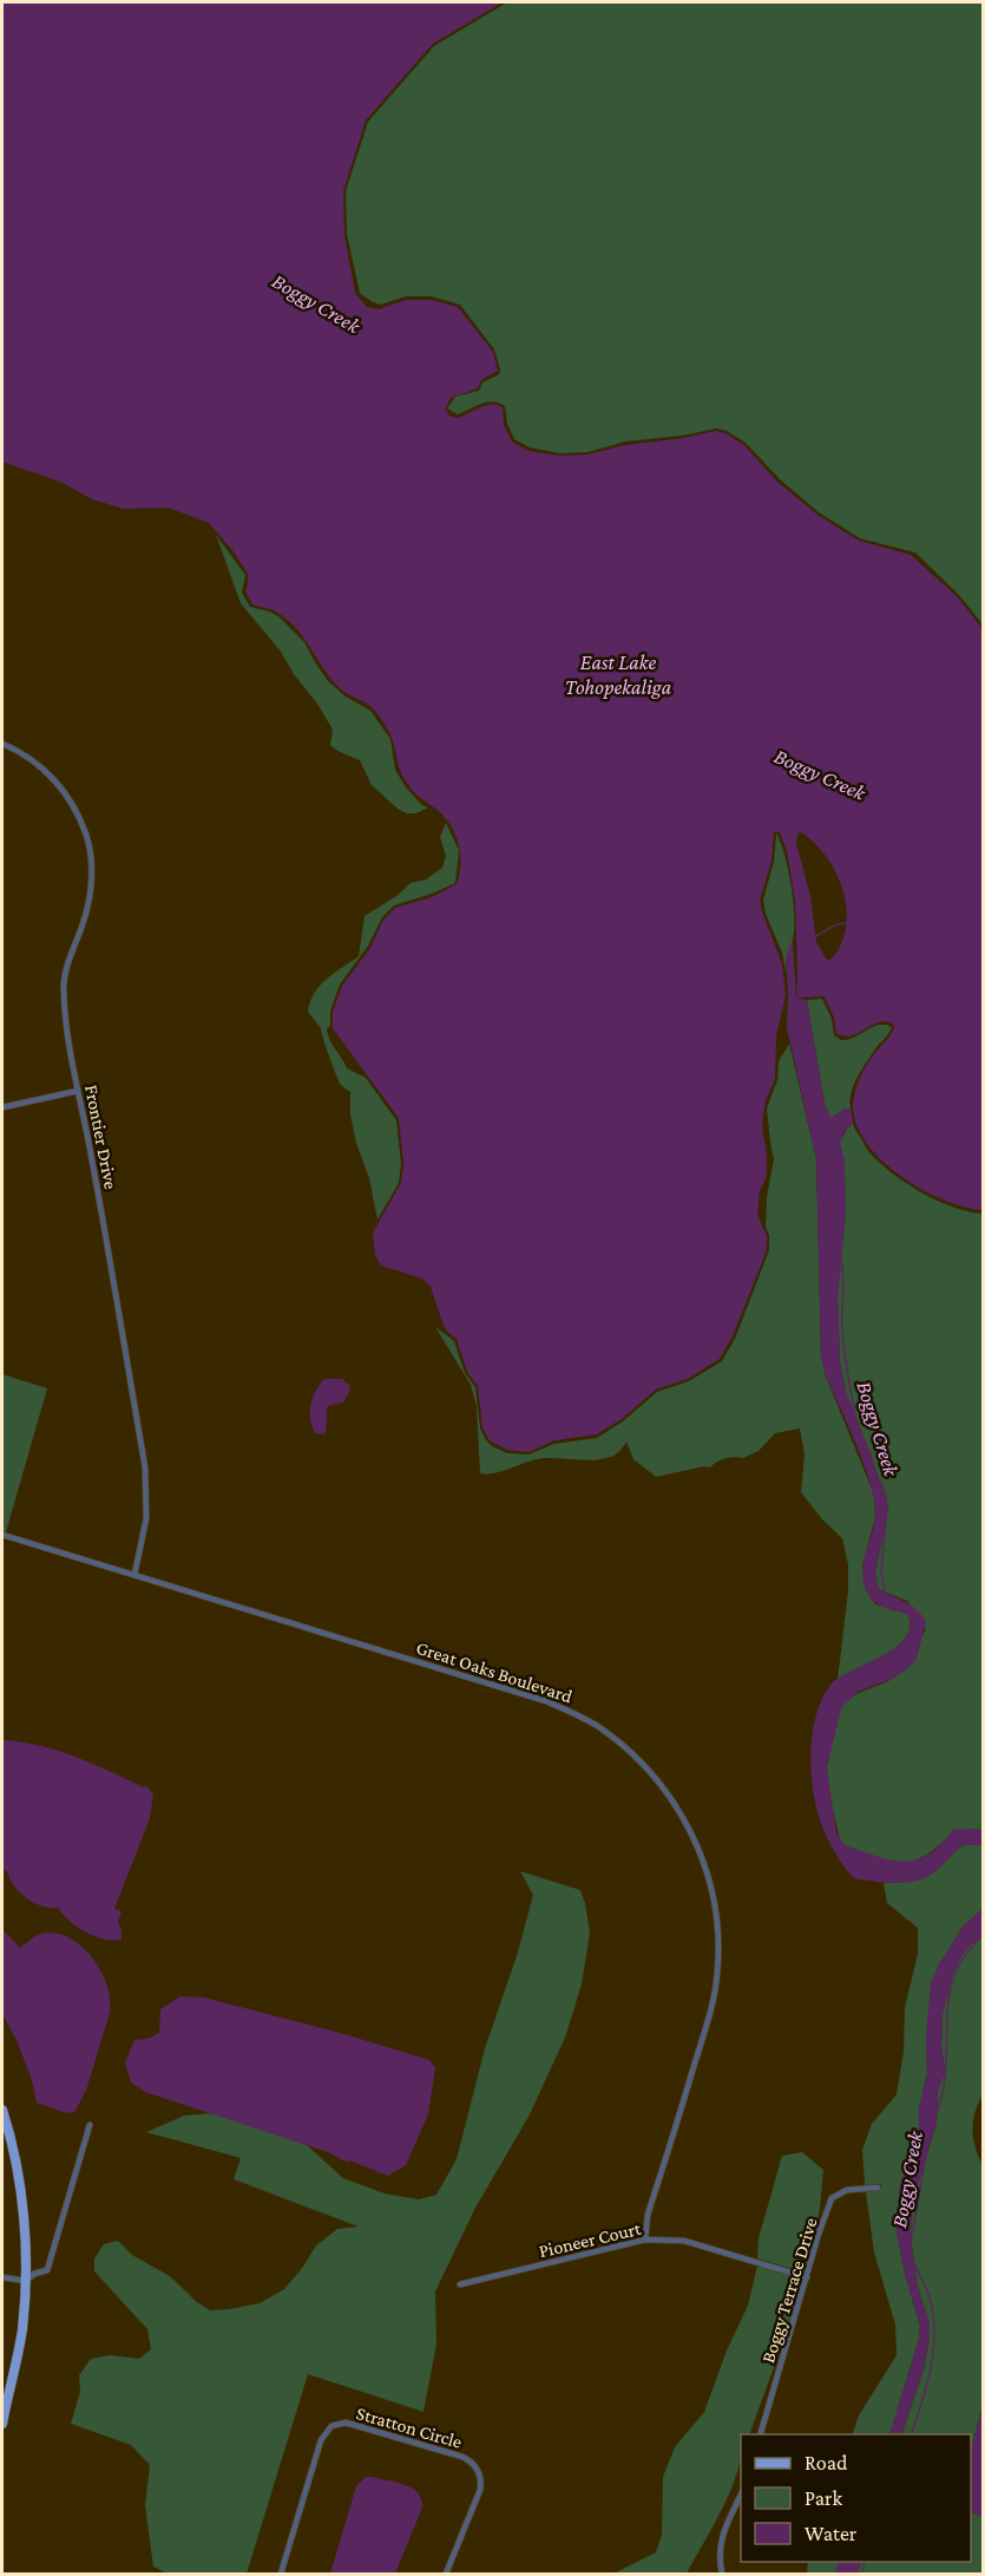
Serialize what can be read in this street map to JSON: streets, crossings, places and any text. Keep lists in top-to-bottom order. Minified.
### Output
{"streets":{"street":["Frontier Drive","Great Oaks Boulevard","Pioneer Court","Boggy Terrace Drive","Stratton Circle"]},"crossings":[["Frontier Drive","Great Oaks Boulevard"],["Great Oaks Boulevard","Pioneer Court"],["Pioneer Court","Boggy Terrace Drive"]],"water":["Boggy Creek","East Lake Tohopekaliga"],"legend":["Road","Park","Water"]}
